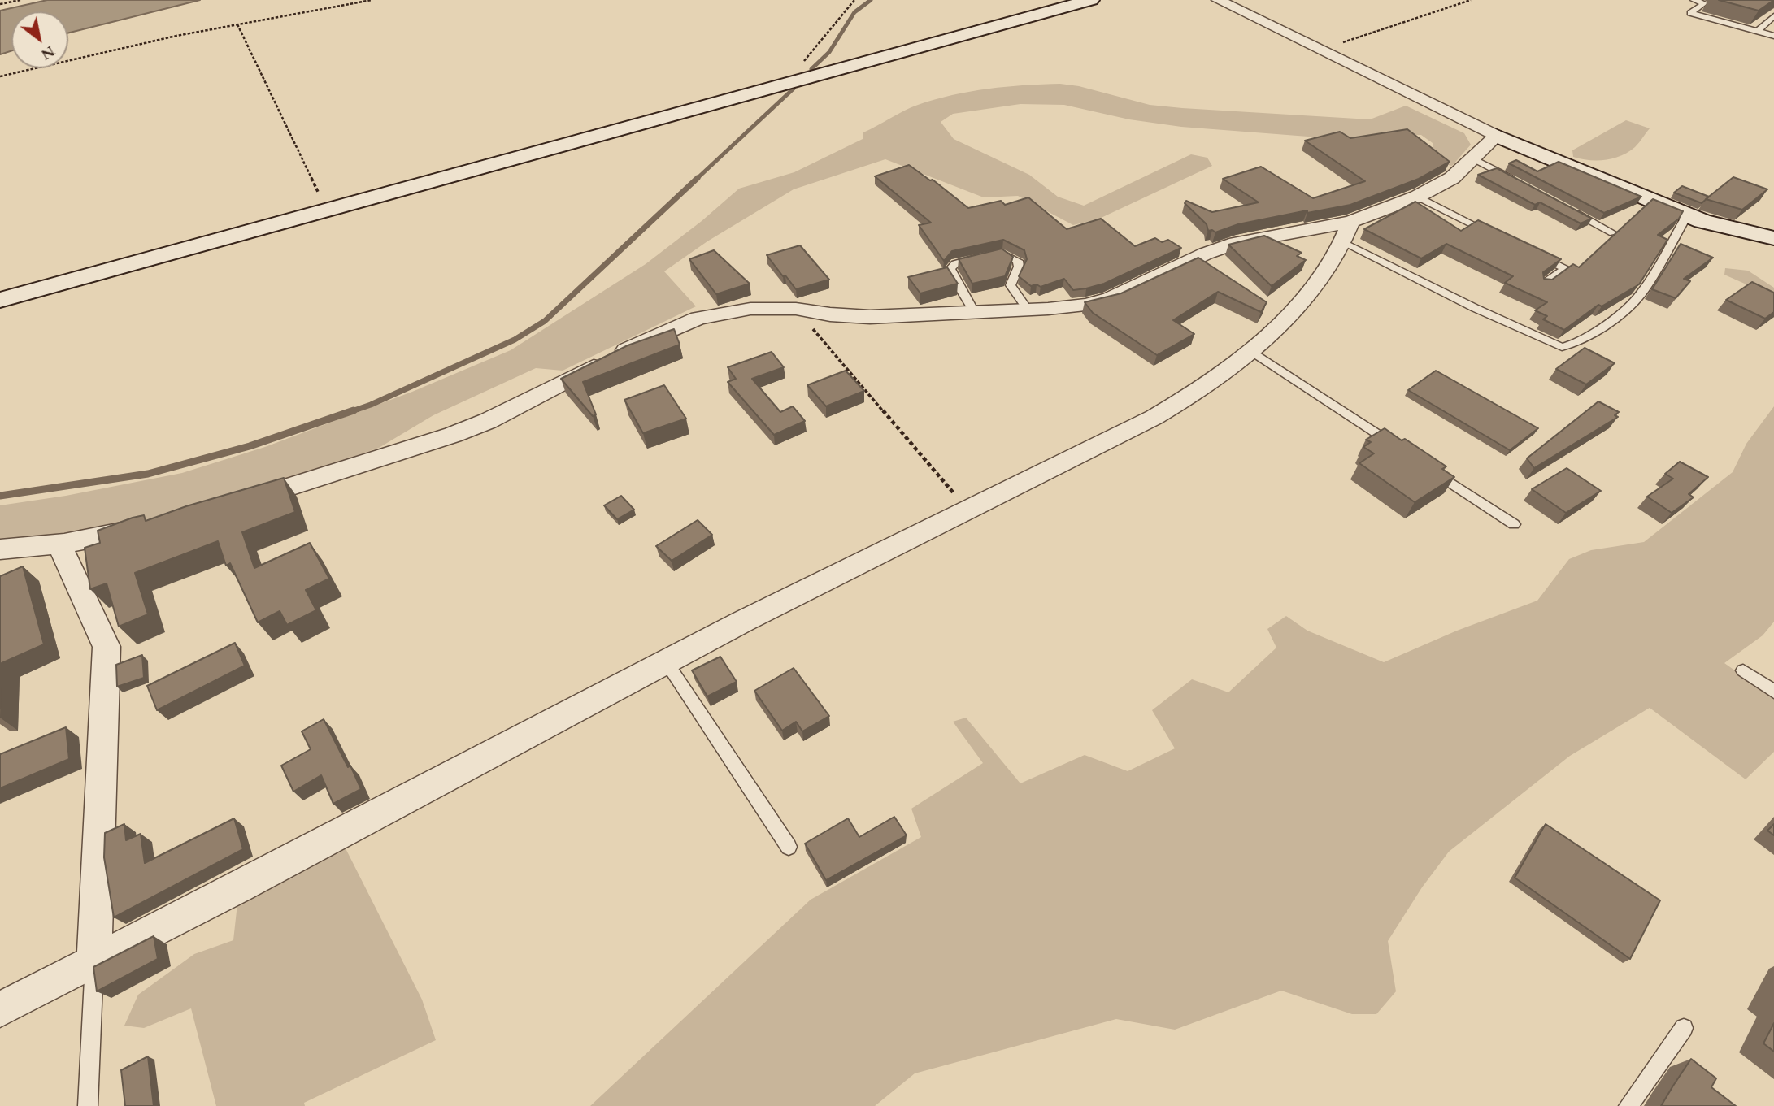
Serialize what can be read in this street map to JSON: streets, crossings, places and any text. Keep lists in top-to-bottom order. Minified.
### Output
{"north":"bottom right"}
